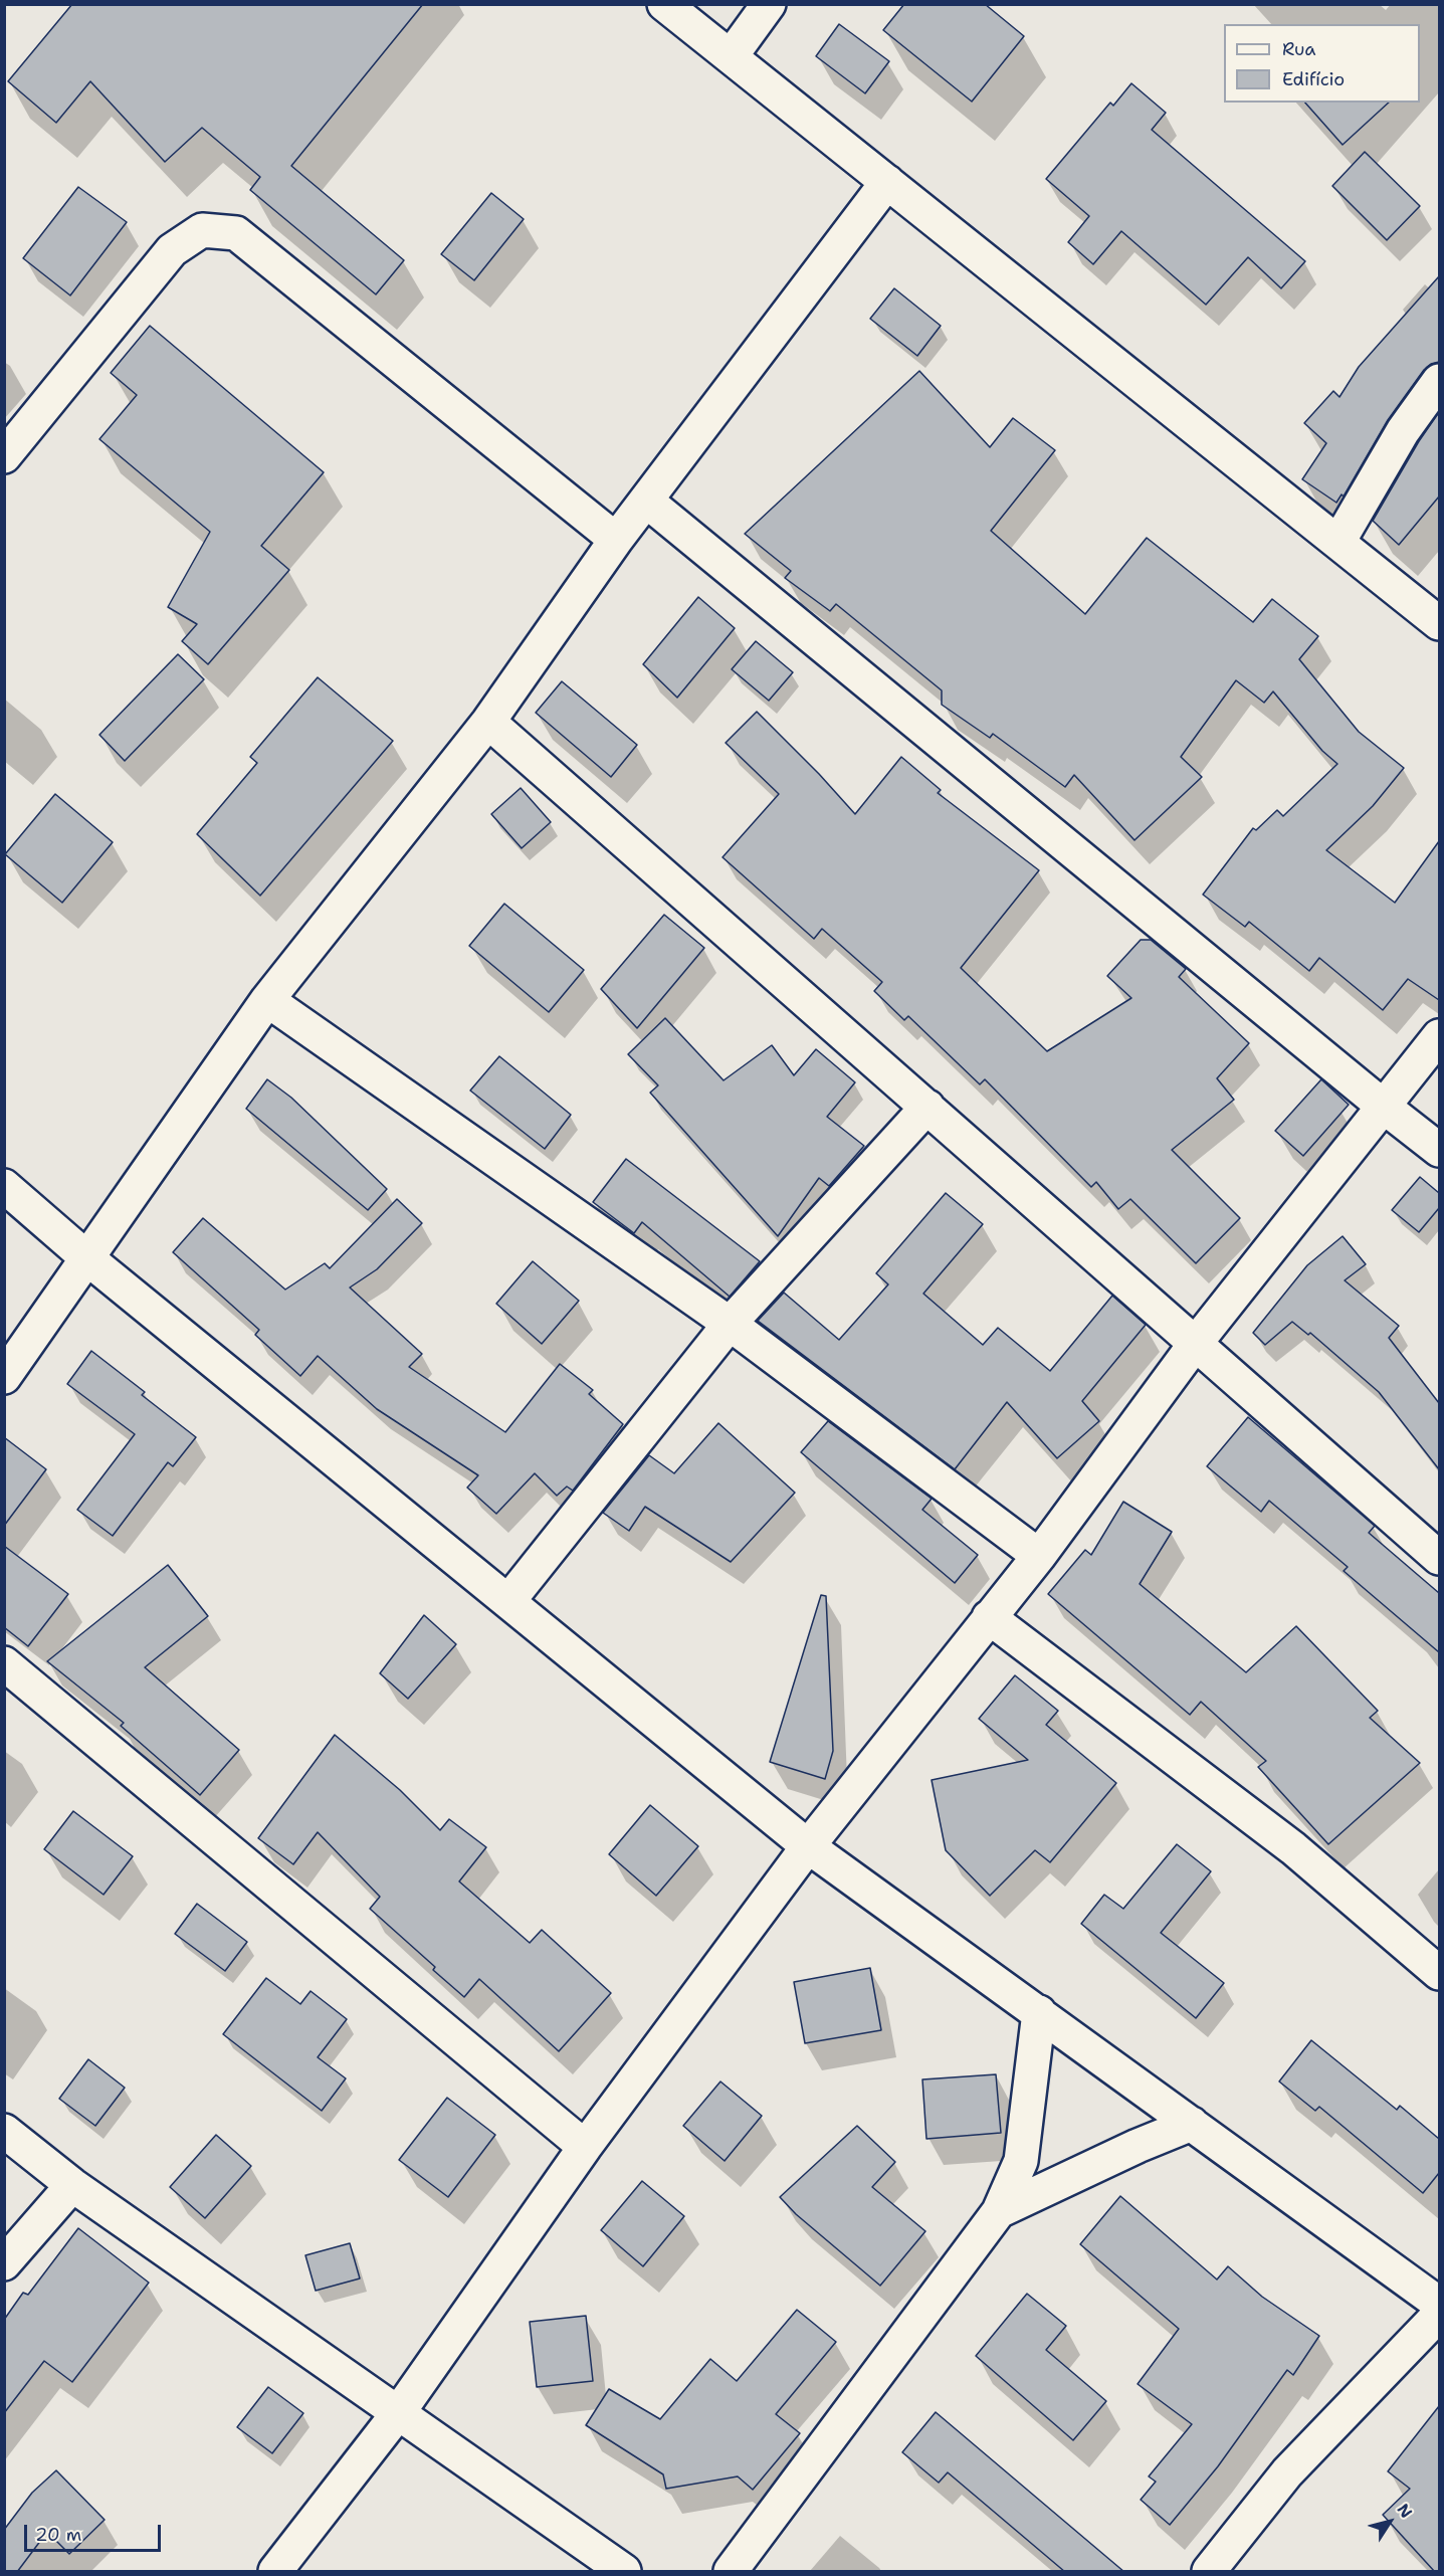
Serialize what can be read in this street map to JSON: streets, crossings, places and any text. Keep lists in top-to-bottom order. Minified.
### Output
{"legend":["Rua","Edifício"],"scale_bar":"20 m","north":"top right"}
